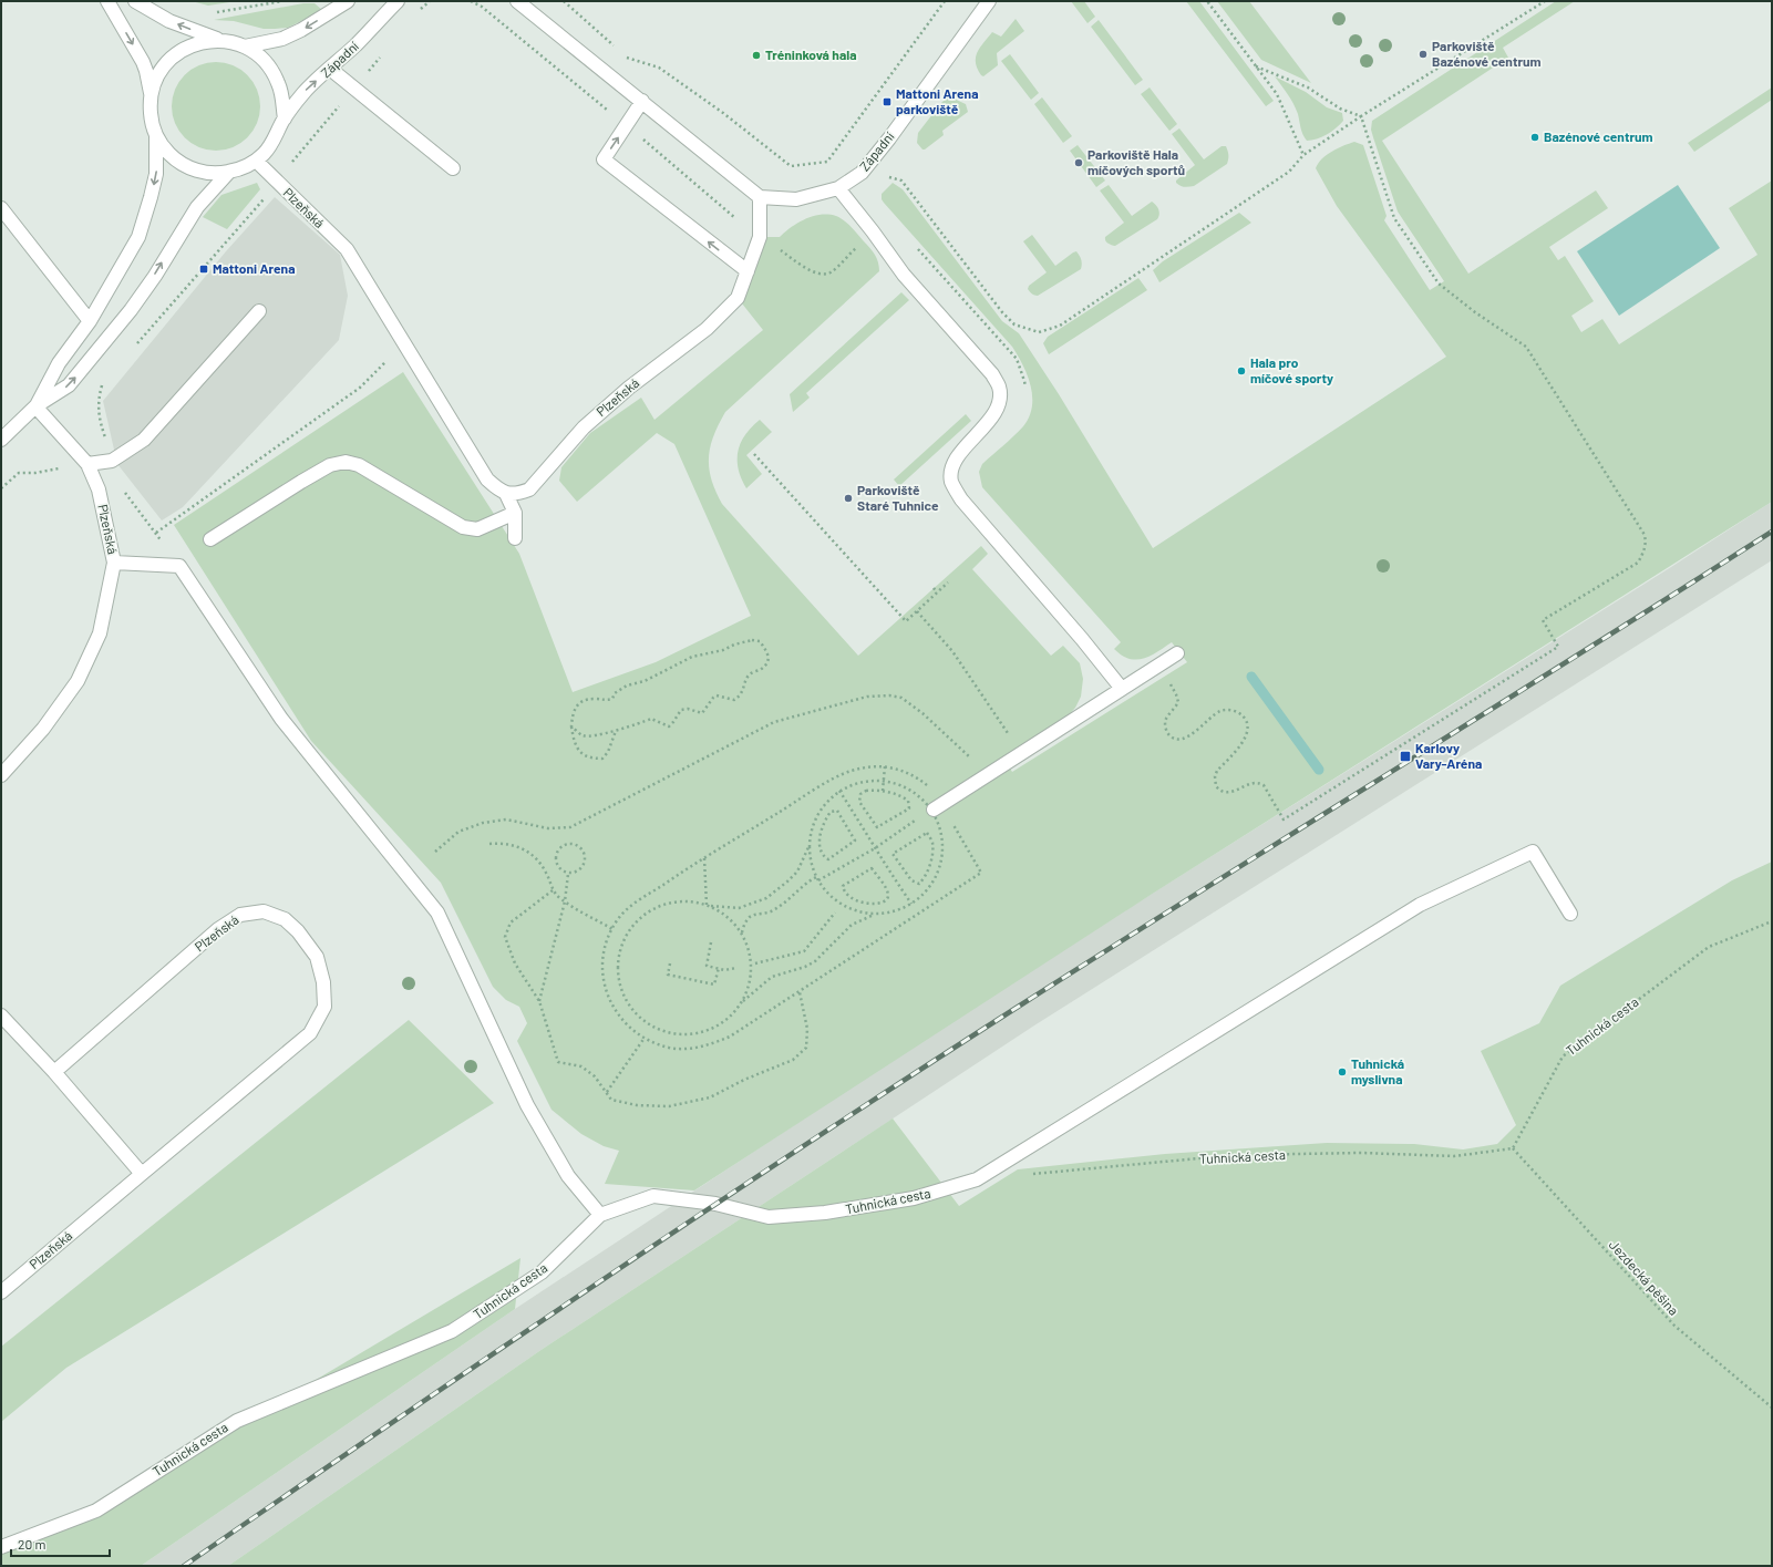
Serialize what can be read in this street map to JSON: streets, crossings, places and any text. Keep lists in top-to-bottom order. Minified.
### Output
{"streets":{"street":["Západní","Plzeňská","Tuhnická cesta"],"path":["Jezdecká pěšina"]},"crossings":[["Západní","Plzeňská"],["Tuhnická cesta","Jezdecká pěšina"]],"places":{"other":["Parkoviště Bazénové centrum","Tréninková hala","Bazénové centrum","Parkoviště Hala míčových sportů","Hala pro míčové sporty","Parkoviště Staré Tuhnice","Tuhnická myslivna"],"transit":["Mattoni Arena parkoviště","Mattoni Arena","Karlovy Vary-Aréna"]},"scale_bar":"20 m"}
